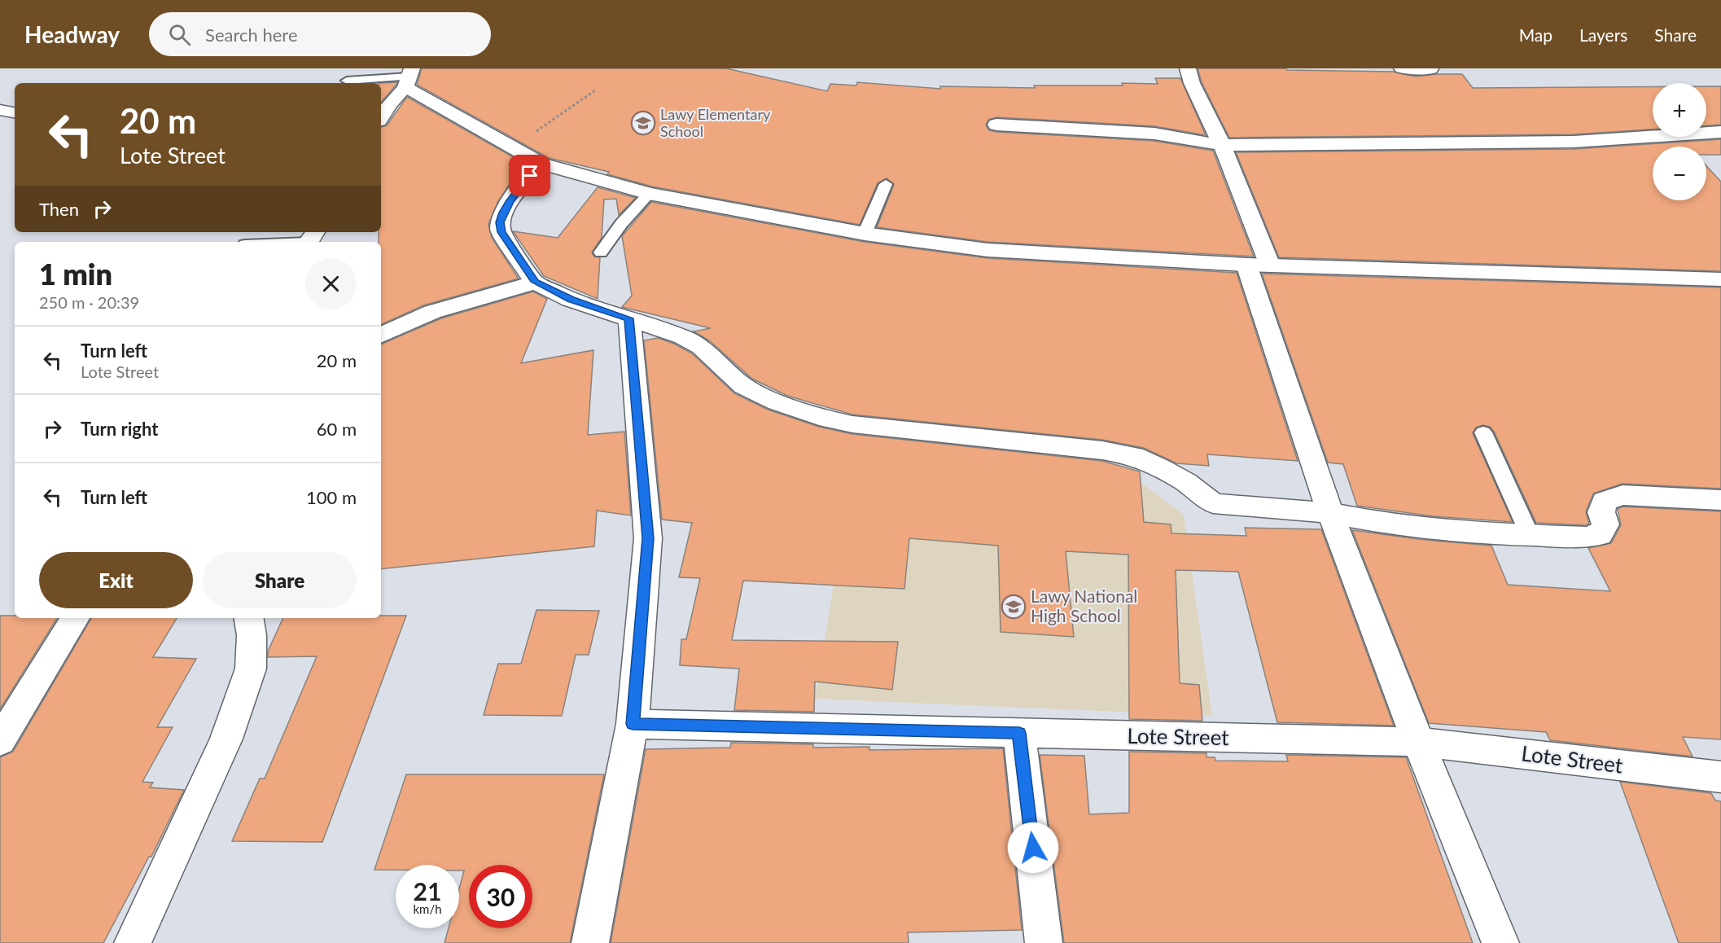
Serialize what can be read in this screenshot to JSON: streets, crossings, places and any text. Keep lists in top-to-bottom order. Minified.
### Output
{"streets":{"street":["Lote Street"]},"places":{"school or university":["Lawy Elementary School","Lawy National High School"]},"page":{"header":"Headway","search":"Search here","nav":["Map","Layers","Share"],"map_buttons":["+","−"],"turn":["20 m","Lote Street"],"then":"Then","heading":["1 min","250 m · 20:39"],"list":[{"name":"Turn left","note":"Lote Street","value":"20 m"},{"name":"Turn right","value":"60 m"},{"name":"Turn left","value":"100 m"}],"buttons":["Exit","Share"],"speed":"21 km/h","limit":"30"}}
